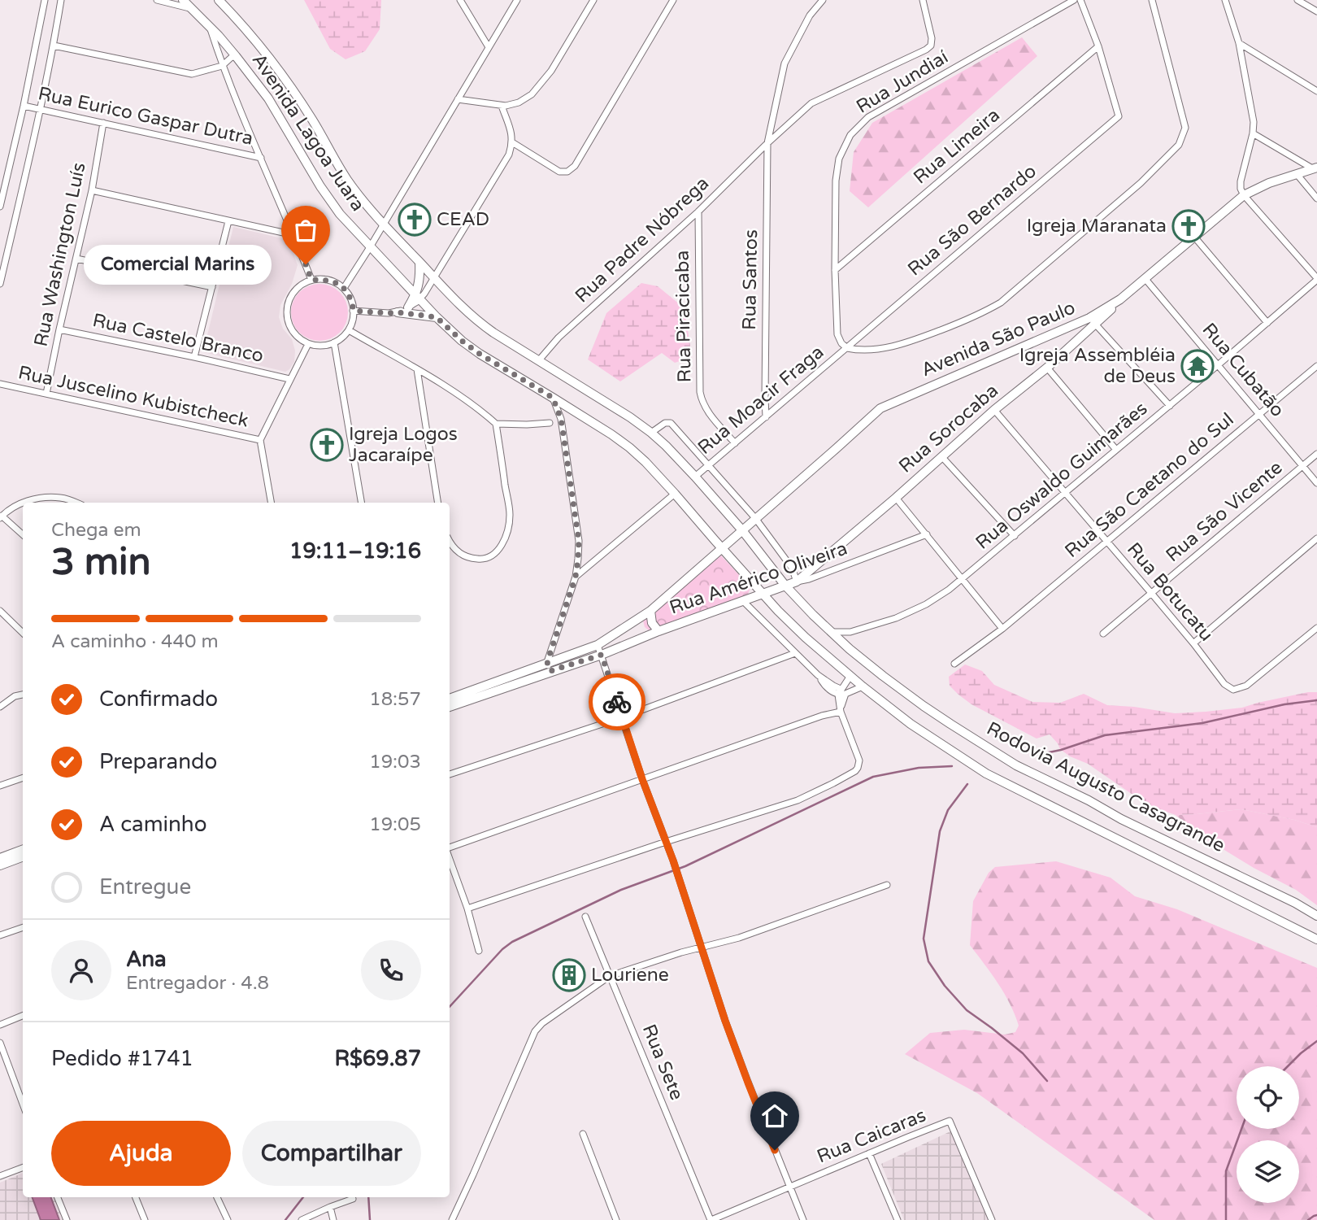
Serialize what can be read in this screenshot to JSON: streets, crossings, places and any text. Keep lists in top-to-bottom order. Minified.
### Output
{"streets":{"main road":["Avenida Lagoa Juara","Avenida São Paulo","Rua Sorocaba","Rua Américo Oliveira","Rodovia Augusto Casagrande"],"street":["Rua Jundiaí","Rua Eurico Gaspar Dutra","Rua Limeira","Rua São Bernardo","Rua Padre Nóbrega","Rua Washington Luís","Rua Santos","Rua Piracicaba","Rua Castelo Branco","Rua Cubatão","Rua Juscelino Kubistcheck","Rua Moacir Fraga","Rua Oswaldo Guimarães","Rua São Caetano do Sul","Rua São Vicente","Rua Botucatu","Rua Sete","Rua Caicaras"]},"crossings":[["Rua Jundiaí","Rua Limeira"],["Rua Jundiaí","Rua São Bernardo"],["Rua Jundiaí","Rua Moacir Fraga"],["Rua Eurico Gaspar Dutra","Rua Washington Luís"],["Avenida Lagoa Juara","Rua Padre Nóbrega"],["Avenida Lagoa Juara","Avenida São Paulo"],["Avenida Lagoa Juara","Rua Moacir Fraga"],["Avenida Lagoa Juara","Rua Américo Oliveira"],["Avenida Lagoa Juara","Rodovia Augusto Casagrande"],["Rua Limeira","Rua São Bernardo"],["Rua São Bernardo","Rua Moacir Fraga"],["Rua Padre Nóbrega","Rua Santos"],["Rua Padre Nóbrega","Rua Piracicaba"],["Rua Washington Luís","Rua Castelo Branco"],["Rua Washington Luís","Rua Juscelino Kubistcheck"],["Rua Santos","Rua Moacir Fraga"],["Rua Piracicaba","Rua Moacir Fraga"],["Avenida São Paulo","Rua Cubatão"],["Avenida São Paulo","Rua Sorocaba"],["Avenida São Paulo","Rua Américo Oliveira"],["Rua Cubatão","Rua Oswaldo Guimarães"],["Rua Cubatão","Rua São Caetano do Sul"],["Rua Cubatão","Rua São Vicente"],["Rua Sorocaba","Rua Américo Oliveira"],["Rua Sorocaba","Rua Botucatu"],["Rua Oswaldo Guimarães","Rua Botucatu"],["Rua Oswaldo Guimarães","Rodovia Augusto Casagrande"],["Rua São Caetano do Sul","Rua Botucatu"],["Rua São Vicente","Rua Botucatu"],["Rua Américo Oliveira","Rodovia Augusto Casagrande"],["Rua Sete","Rua Caicaras"]],"places":{"church":["CEAD","Igreja Maranata","Igreja Logos Jacaraípe"],"other":["Comercial Marins"],"temple":["Igreja Assembléia de Deus"],"building":["Louriene"]},"page":{"bubble":"Comercial Marins","heading":["3 min","Chega em","19:11–19:16"],"panel":["Ana","Entregador · 4.8","Pedido #1741","R$69.87"],"bar":"A caminho · 440 m","list":[["Confirmado","18:57"],["Preparando","19:03"],["A caminho","19:05"],"Entregue"],"buttons":["Ajuda","Compartilhar"]}}
